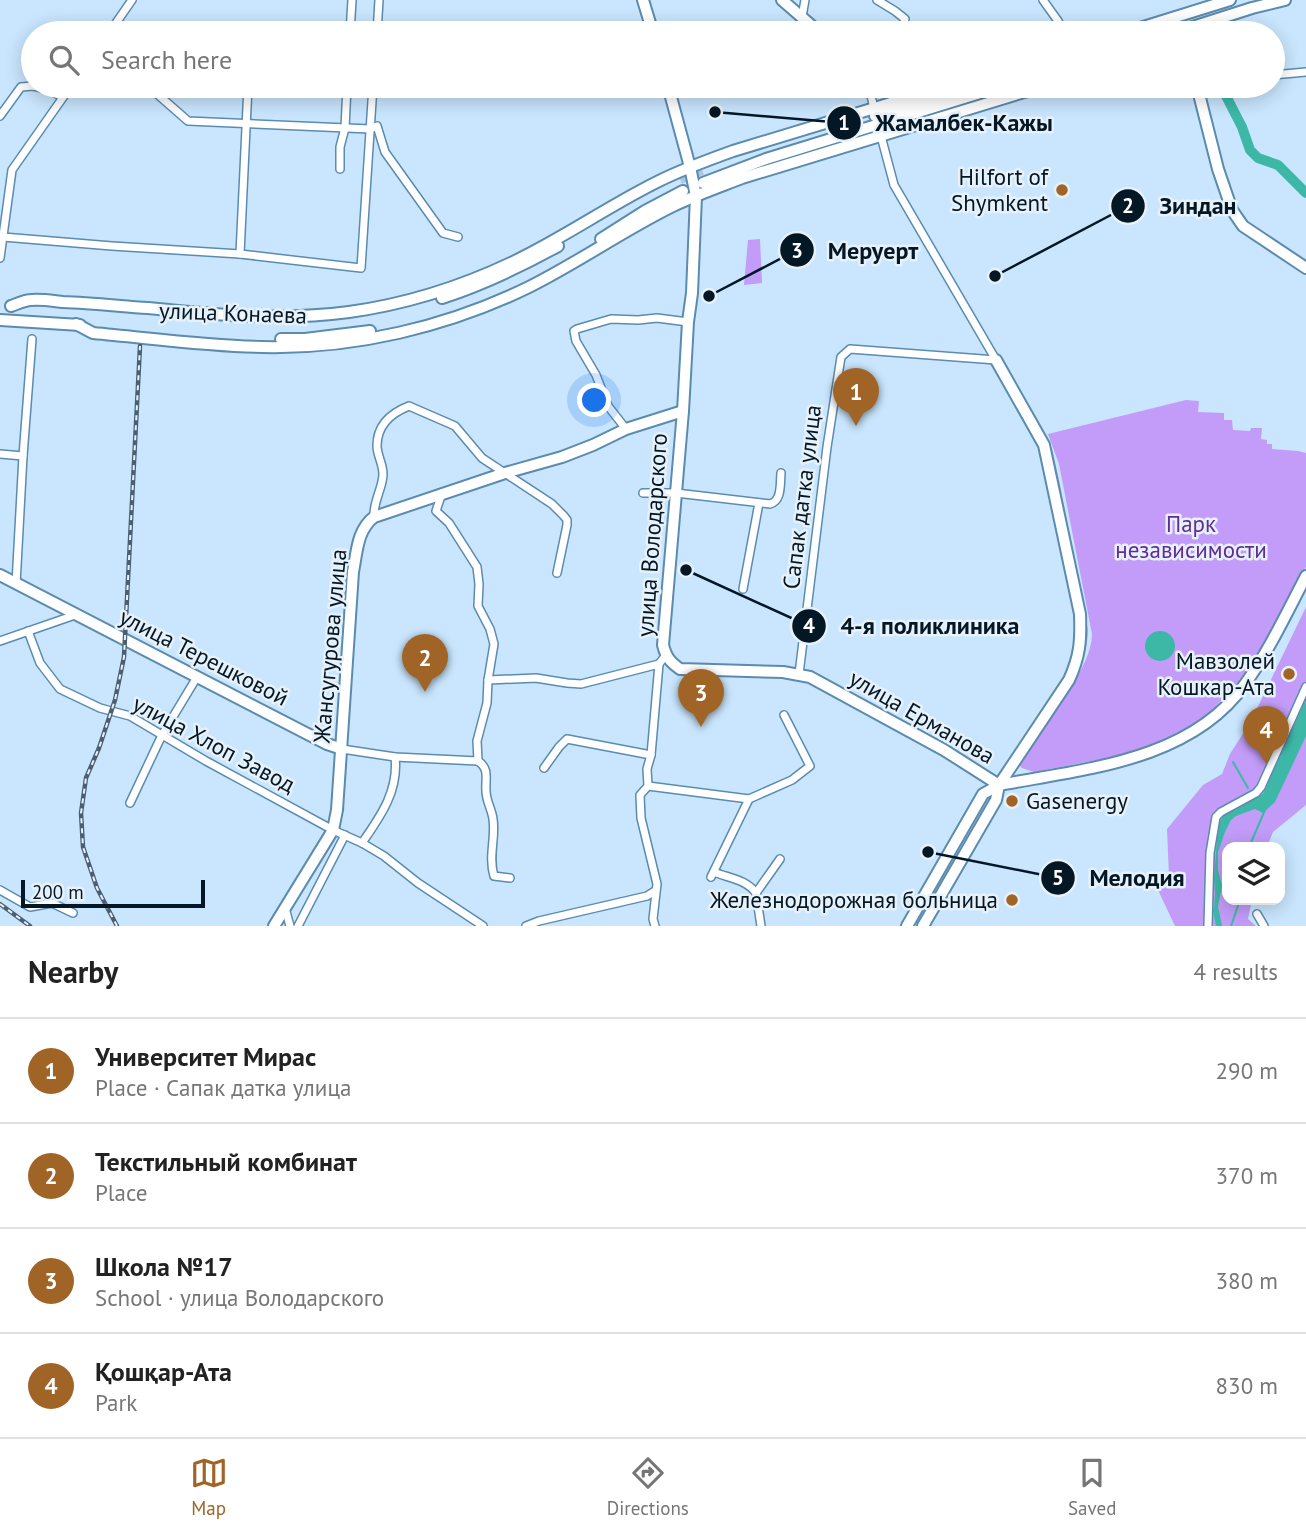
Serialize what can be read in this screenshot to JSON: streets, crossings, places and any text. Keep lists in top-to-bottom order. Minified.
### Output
{"streets":{"main road":["улица Конаева","улица Володарского","Жансугурова улица","улица Терешковой","улица Ерманова"],"street":["Сапак датка улица","улица Хлоп Завод"]},"crossings":[["улица Конаева","улица Володарского"],["Сапак датка улица","улица Ерманова"],["улица Володарского","улица Ерманова"],["Жансугурова улица","улица Терешковой"],["Жансугурова улица","улица Хлоп Завод"]],"parks":["Парк независимости"],"places":["Жамалбек-Кажы","Hilfort of Shymkent","Зиндан","Меруерт","4-я поликлиника","Мавзолей Кошкар-Ата","Gasenergy","Мелодия","Железнодорожная больница"],"scale_bar":"200 m","page":{"search":"Search here","pins":["1","2","3","4"],"scale":"200 m","heading":["Nearby","4 results"],"list":[{"mark":"1","name":"Университет Мирас","note":"Place · Сапак датка улица","value":"290 m"},{"mark":"2","name":"Текстильный комбинат","note":"Place","value":"370 m"},{"mark":"3","name":"Школа №17","note":"School · улица Володарского","value":"380 m"},{"mark":"4","name":"Қошқар-Ата","note":"Park","value":"830 m"}],"nav":["Map","Directions","Saved"]}}
